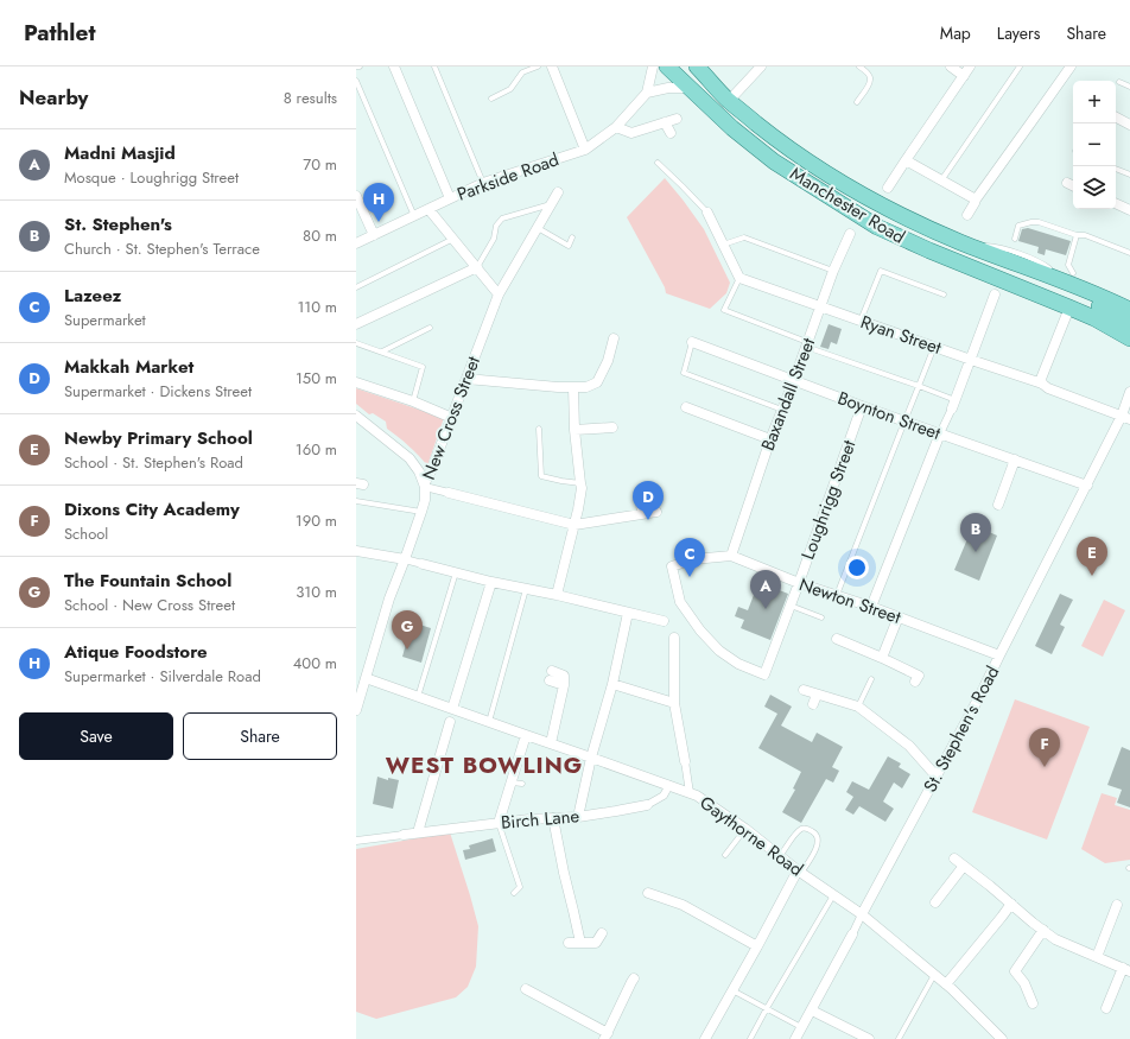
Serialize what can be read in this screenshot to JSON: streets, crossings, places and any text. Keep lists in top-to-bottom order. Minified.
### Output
{"streets":{"main road":["Manchester Road"],"street":["Parkside Road","Ryan Street","Baxandall Street","Boynton Street","New Cross Street","Loughrigg Street","Newton Street","St. Stephen's Road","Birch Lane","Gaythorne Road"]},"crossings":[["Ryan Street","Baxandall Street"],["Ryan Street","St. Stephen's Road"],["Baxandall Street","Boynton Street"],["Baxandall Street","Newton Street"],["Boynton Street","Loughrigg Street"],["Boynton Street","St. Stephen's Road"],["New Cross Street","Gaythorne Road"],["Loughrigg Street","Newton Street"],["Newton Street","St. Stephen's Road"],["St. Stephen's Road","Gaythorne Road"],["Birch Lane","Gaythorne Road"]],"districts":["WEST BOWLING"],"page":{"header":"Pathlet","nav":["Map","Layers","Share"],"heading":["Nearby","8 results"],"map_buttons":["+","−"],"list":[{"mark":"A","name":"Madni Masjid","note":"Mosque · Loughrigg Street","value":"70 m"},{"mark":"B","name":"St. Stephen's","note":"Church · St. Stephen's Terrace","value":"80 m"},{"mark":"C","name":"Lazeez","note":"Supermarket","value":"110 m"},{"mark":"D","name":"Makkah Market","note":"Supermarket · Dickens Street","value":"150 m"},{"mark":"E","name":"Newby Primary School","note":"School · St. Stephen's Road","value":"160 m"},{"mark":"F","name":"Dixons City Academy","note":"School","value":"190 m"},{"mark":"G","name":"The Fountain School","note":"School · New Cross Street","value":"310 m"},{"mark":"H","name":"Atique Foodstore","note":"Supermarket · Silverdale Road","value":"400 m"}],"pins":["H","D","B","E","C","A","G","F"],"buttons":["Save","Share"]}}
